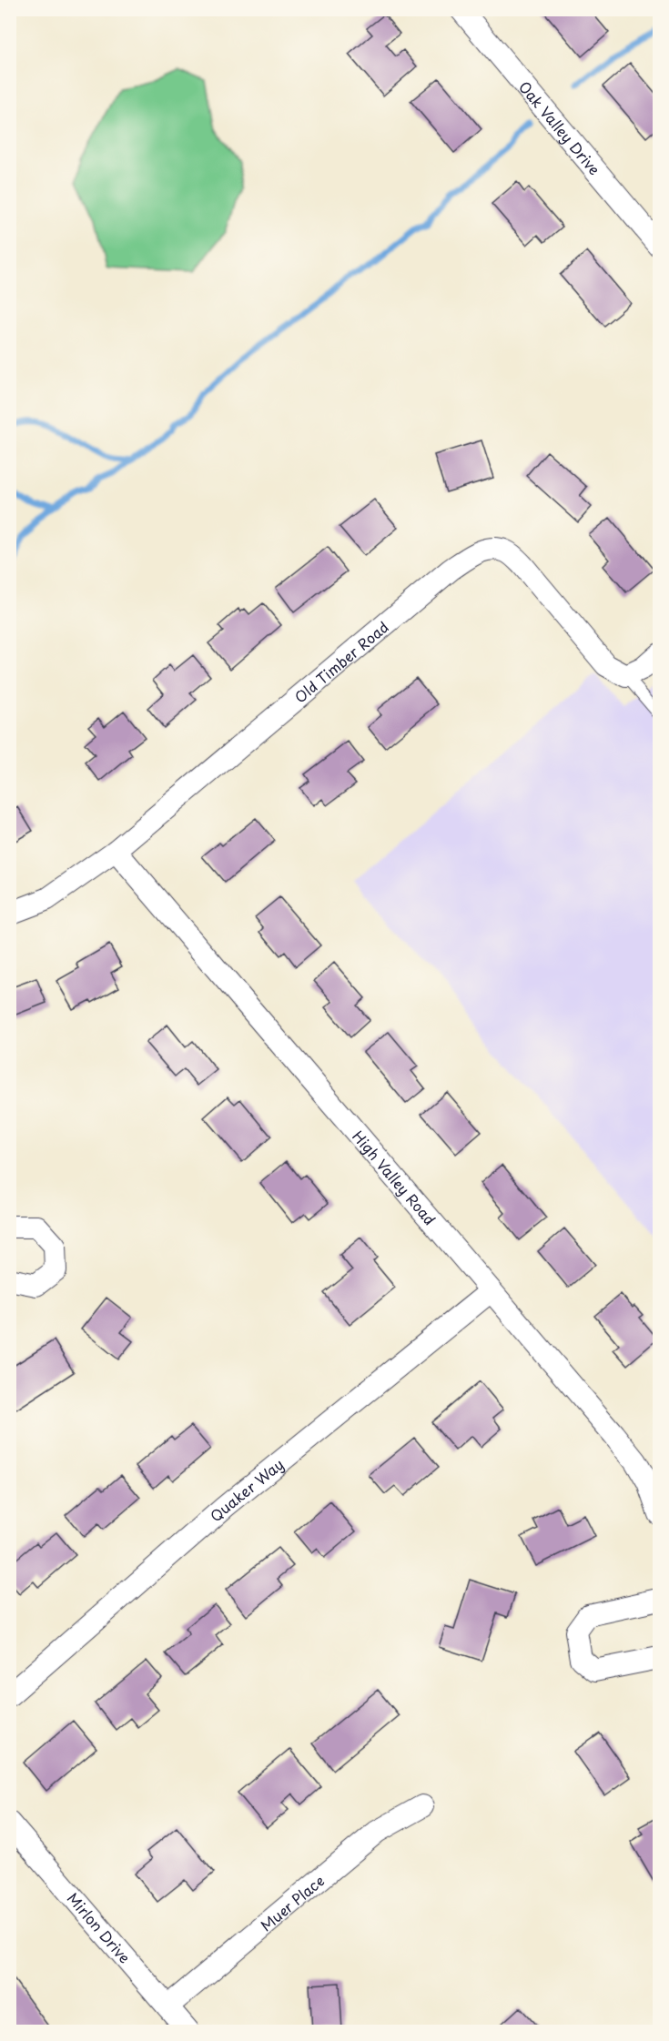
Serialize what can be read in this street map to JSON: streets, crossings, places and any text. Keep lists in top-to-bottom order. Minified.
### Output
{"streets":{"street":["Oak Valley Drive","Old Timber Road","High Valley Road","Quaker Way","Muer Place","Mirlon Drive"]},"crossings":[["Old Timber Road","High Valley Road"],["High Valley Road","Quaker Way"],["Muer Place","Mirlon Drive"]]}
